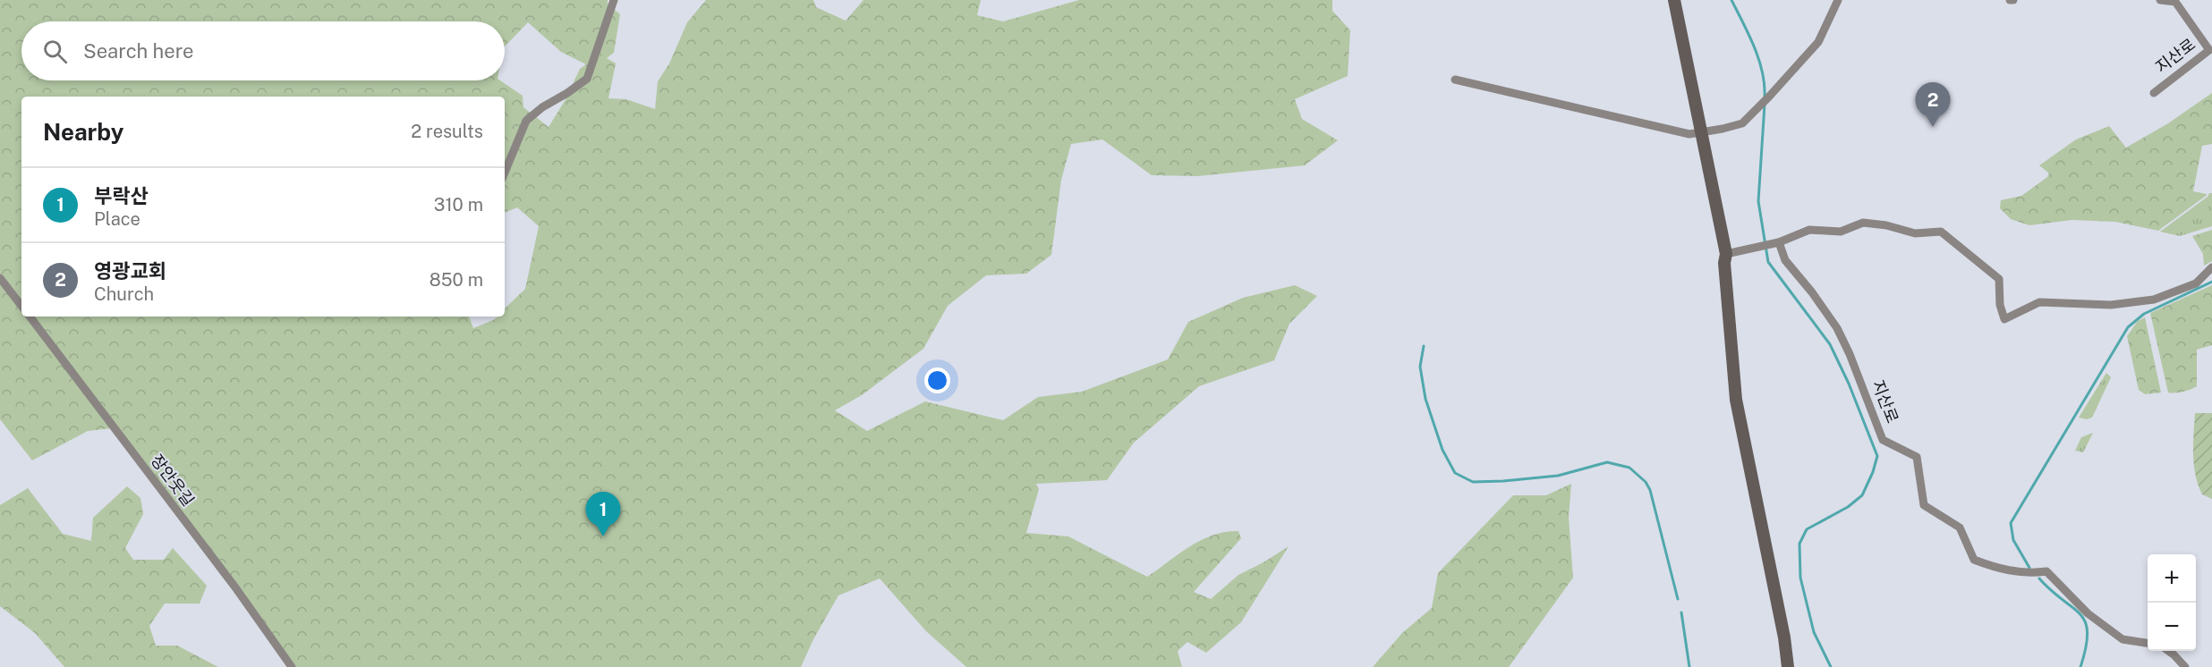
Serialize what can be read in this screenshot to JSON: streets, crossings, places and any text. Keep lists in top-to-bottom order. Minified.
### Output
{"streets":{"street":["지산로","장안웃길"]},"page":{"search":"Search here","pins":["2","1"],"heading":["Nearby","2 results"],"list":[{"mark":"1","name":"부락산","note":"Place","value":"310 m"},{"mark":"2","name":"영광교회","note":"Church","value":"850 m"}],"map_buttons":["+","−"]}}
